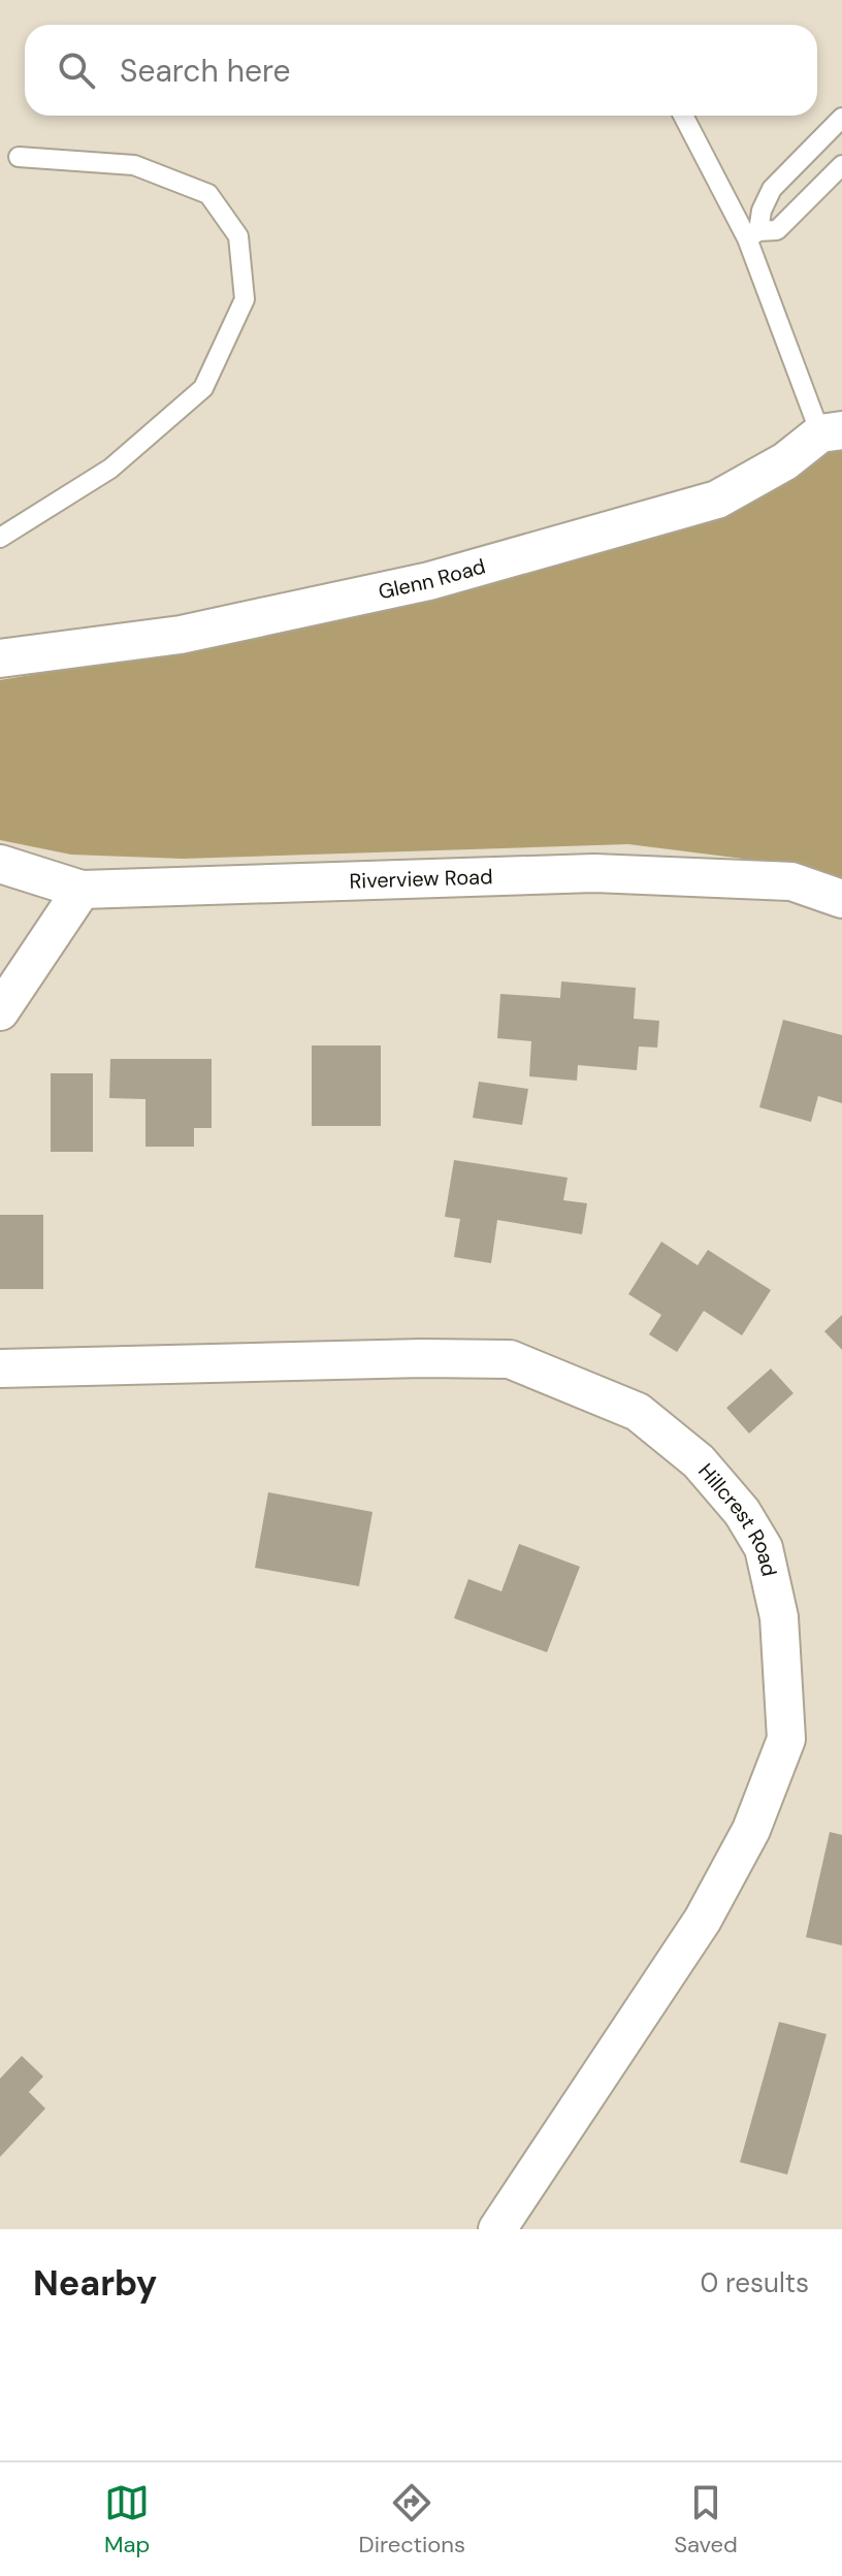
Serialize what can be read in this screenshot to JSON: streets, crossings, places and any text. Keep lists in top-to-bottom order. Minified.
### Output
{"streets":{"street":["Glenn Road","Riverview Road","Hillcrest Road"]},"page":{"search":"Search here","heading":["Nearby","0 results"],"nav":["Map","Directions","Saved"]}}
